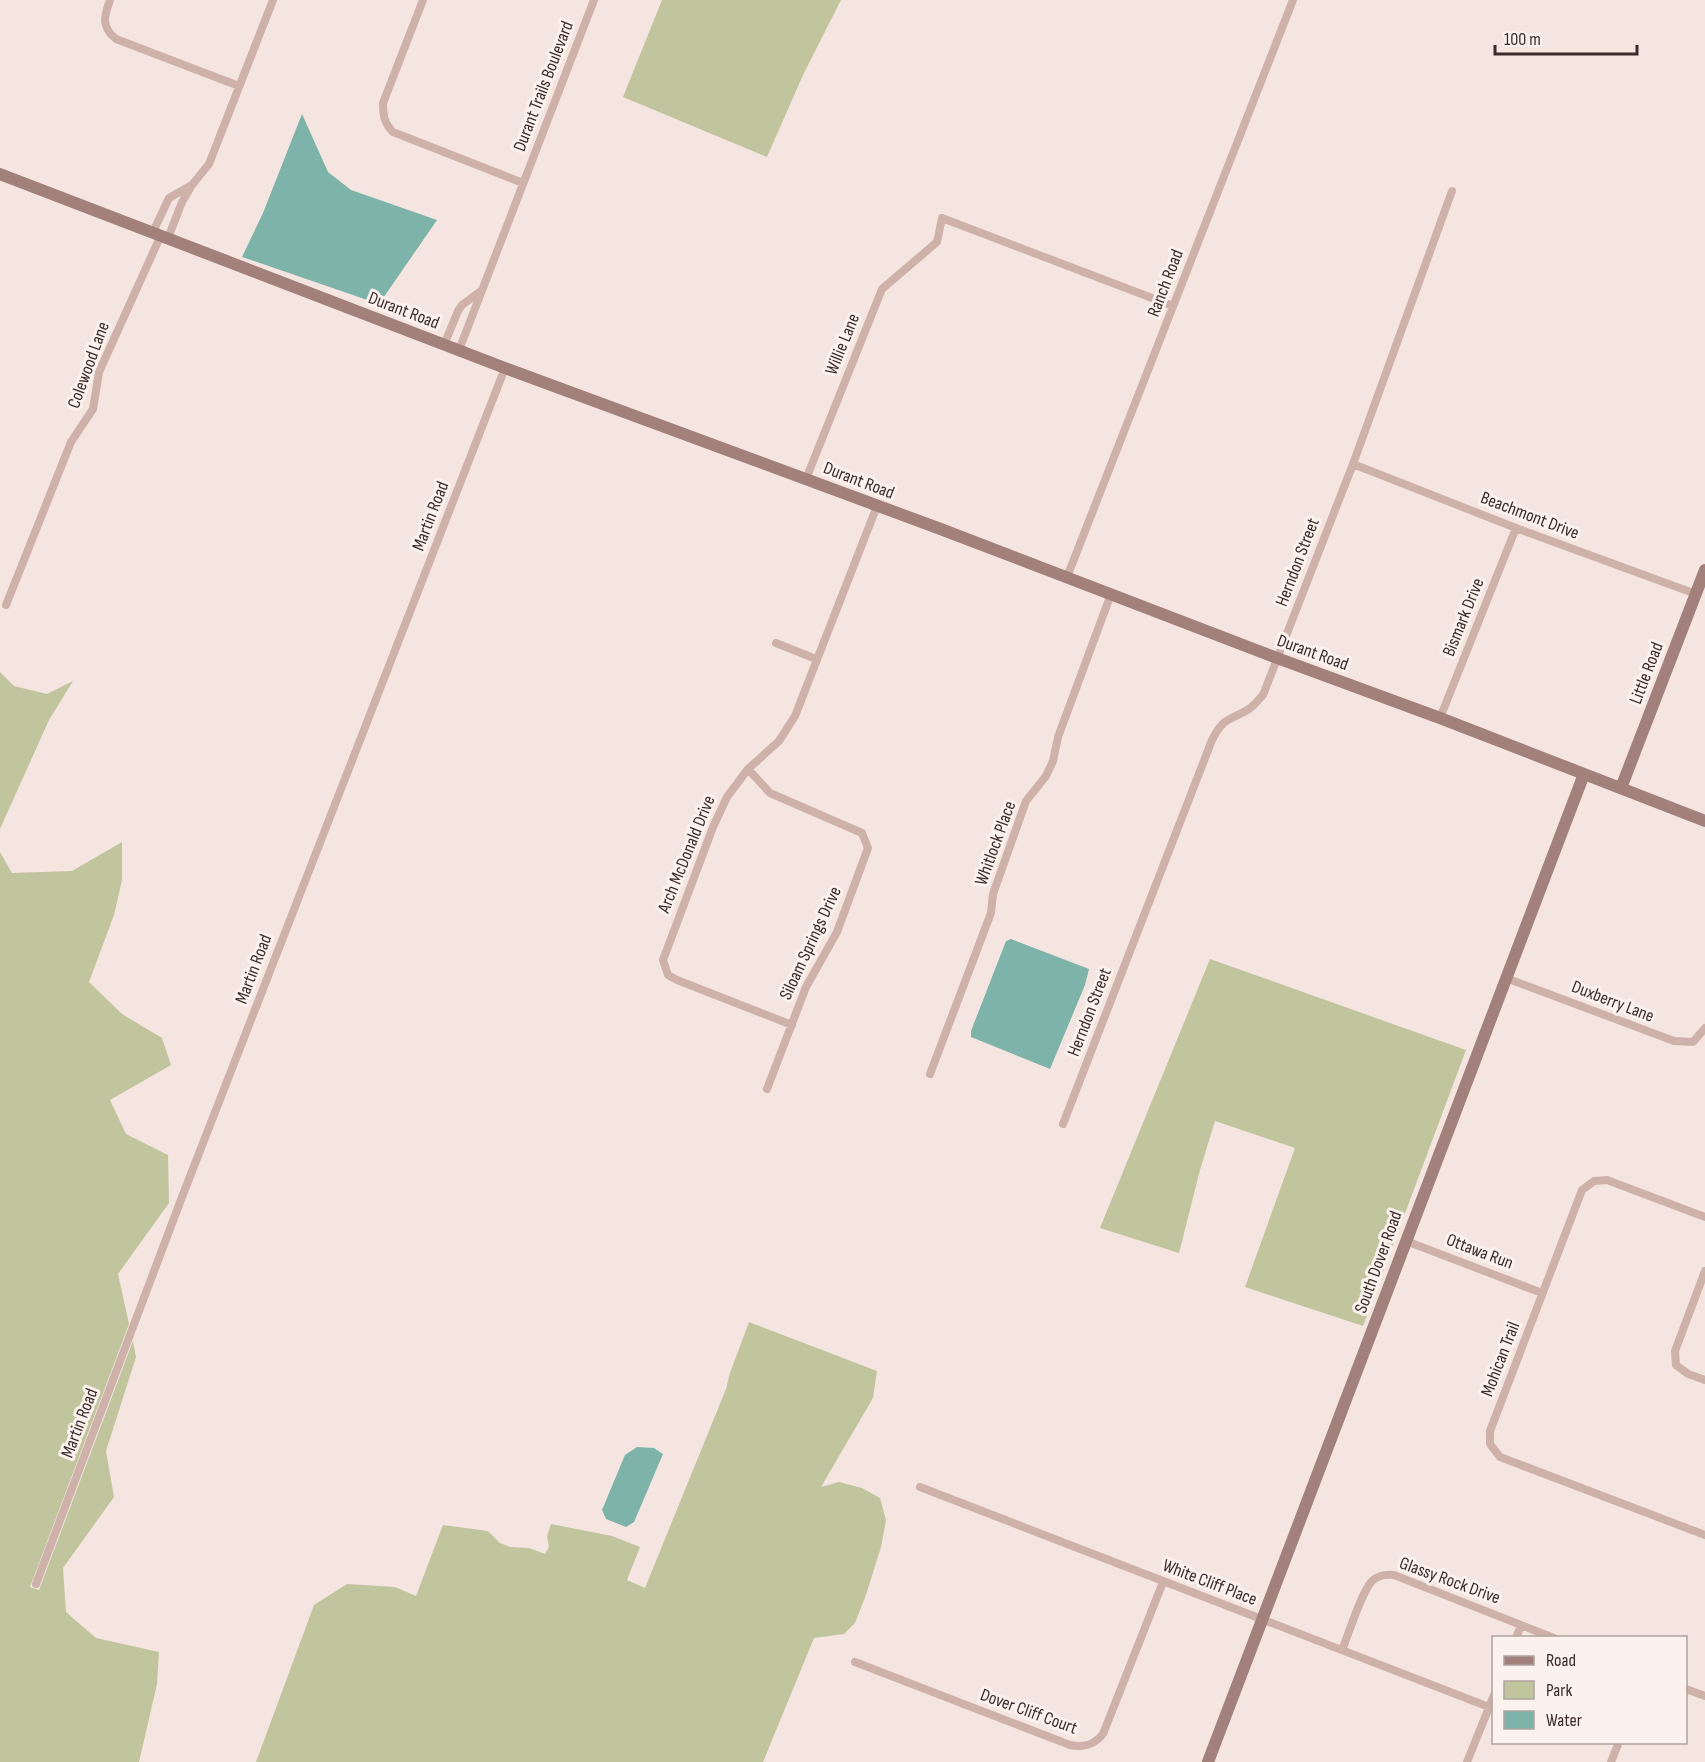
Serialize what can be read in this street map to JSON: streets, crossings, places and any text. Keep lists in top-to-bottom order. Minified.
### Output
{"streets":{"street":["Durant Trails Boulevard","Ranch Road","Durant Road","Willie Lane","Colewood Lane","Beachmont Drive","Martin Road","Herndon Street","Bismark Drive","Little Road","Whitlock Place","Arch McDonald Drive","Siloam Springs Drive","Duxberry Lane","Ottawa Run","South Dover Road","Mohican Trail","Glassy Rock Drive","White Cliff Place","Dover Cliff Court"]},"crossings":[["Durant Trails Boulevard","Durant Road"],["Ranch Road","Durant Road"],["Ranch Road","Willie Lane"],["Durant Road","Willie Lane"],["Durant Road","Colewood Lane"],["Durant Road","Martin Road"],["Durant Road","Herndon Street"],["Durant Road","Bismark Drive"],["Durant Road","Little Road"],["Durant Road","Whitlock Place"],["Durant Road","Arch McDonald Drive"],["Durant Road","South Dover Road"],["Beachmont Drive","Herndon Street"],["Beachmont Drive","Bismark Drive"],["Beachmont Drive","Little Road"],["Arch McDonald Drive","Siloam Springs Drive"],["Duxberry Lane","South Dover Road"],["Ottawa Run","South Dover Road"],["Ottawa Run","Mohican Trail"],["South Dover Road","White Cliff Place"],["Glassy Rock Drive","White Cliff Place"],["White Cliff Place","Dover Cliff Court"]],"legend":["Road","Park","Water"],"scale_bar":"100 m"}
